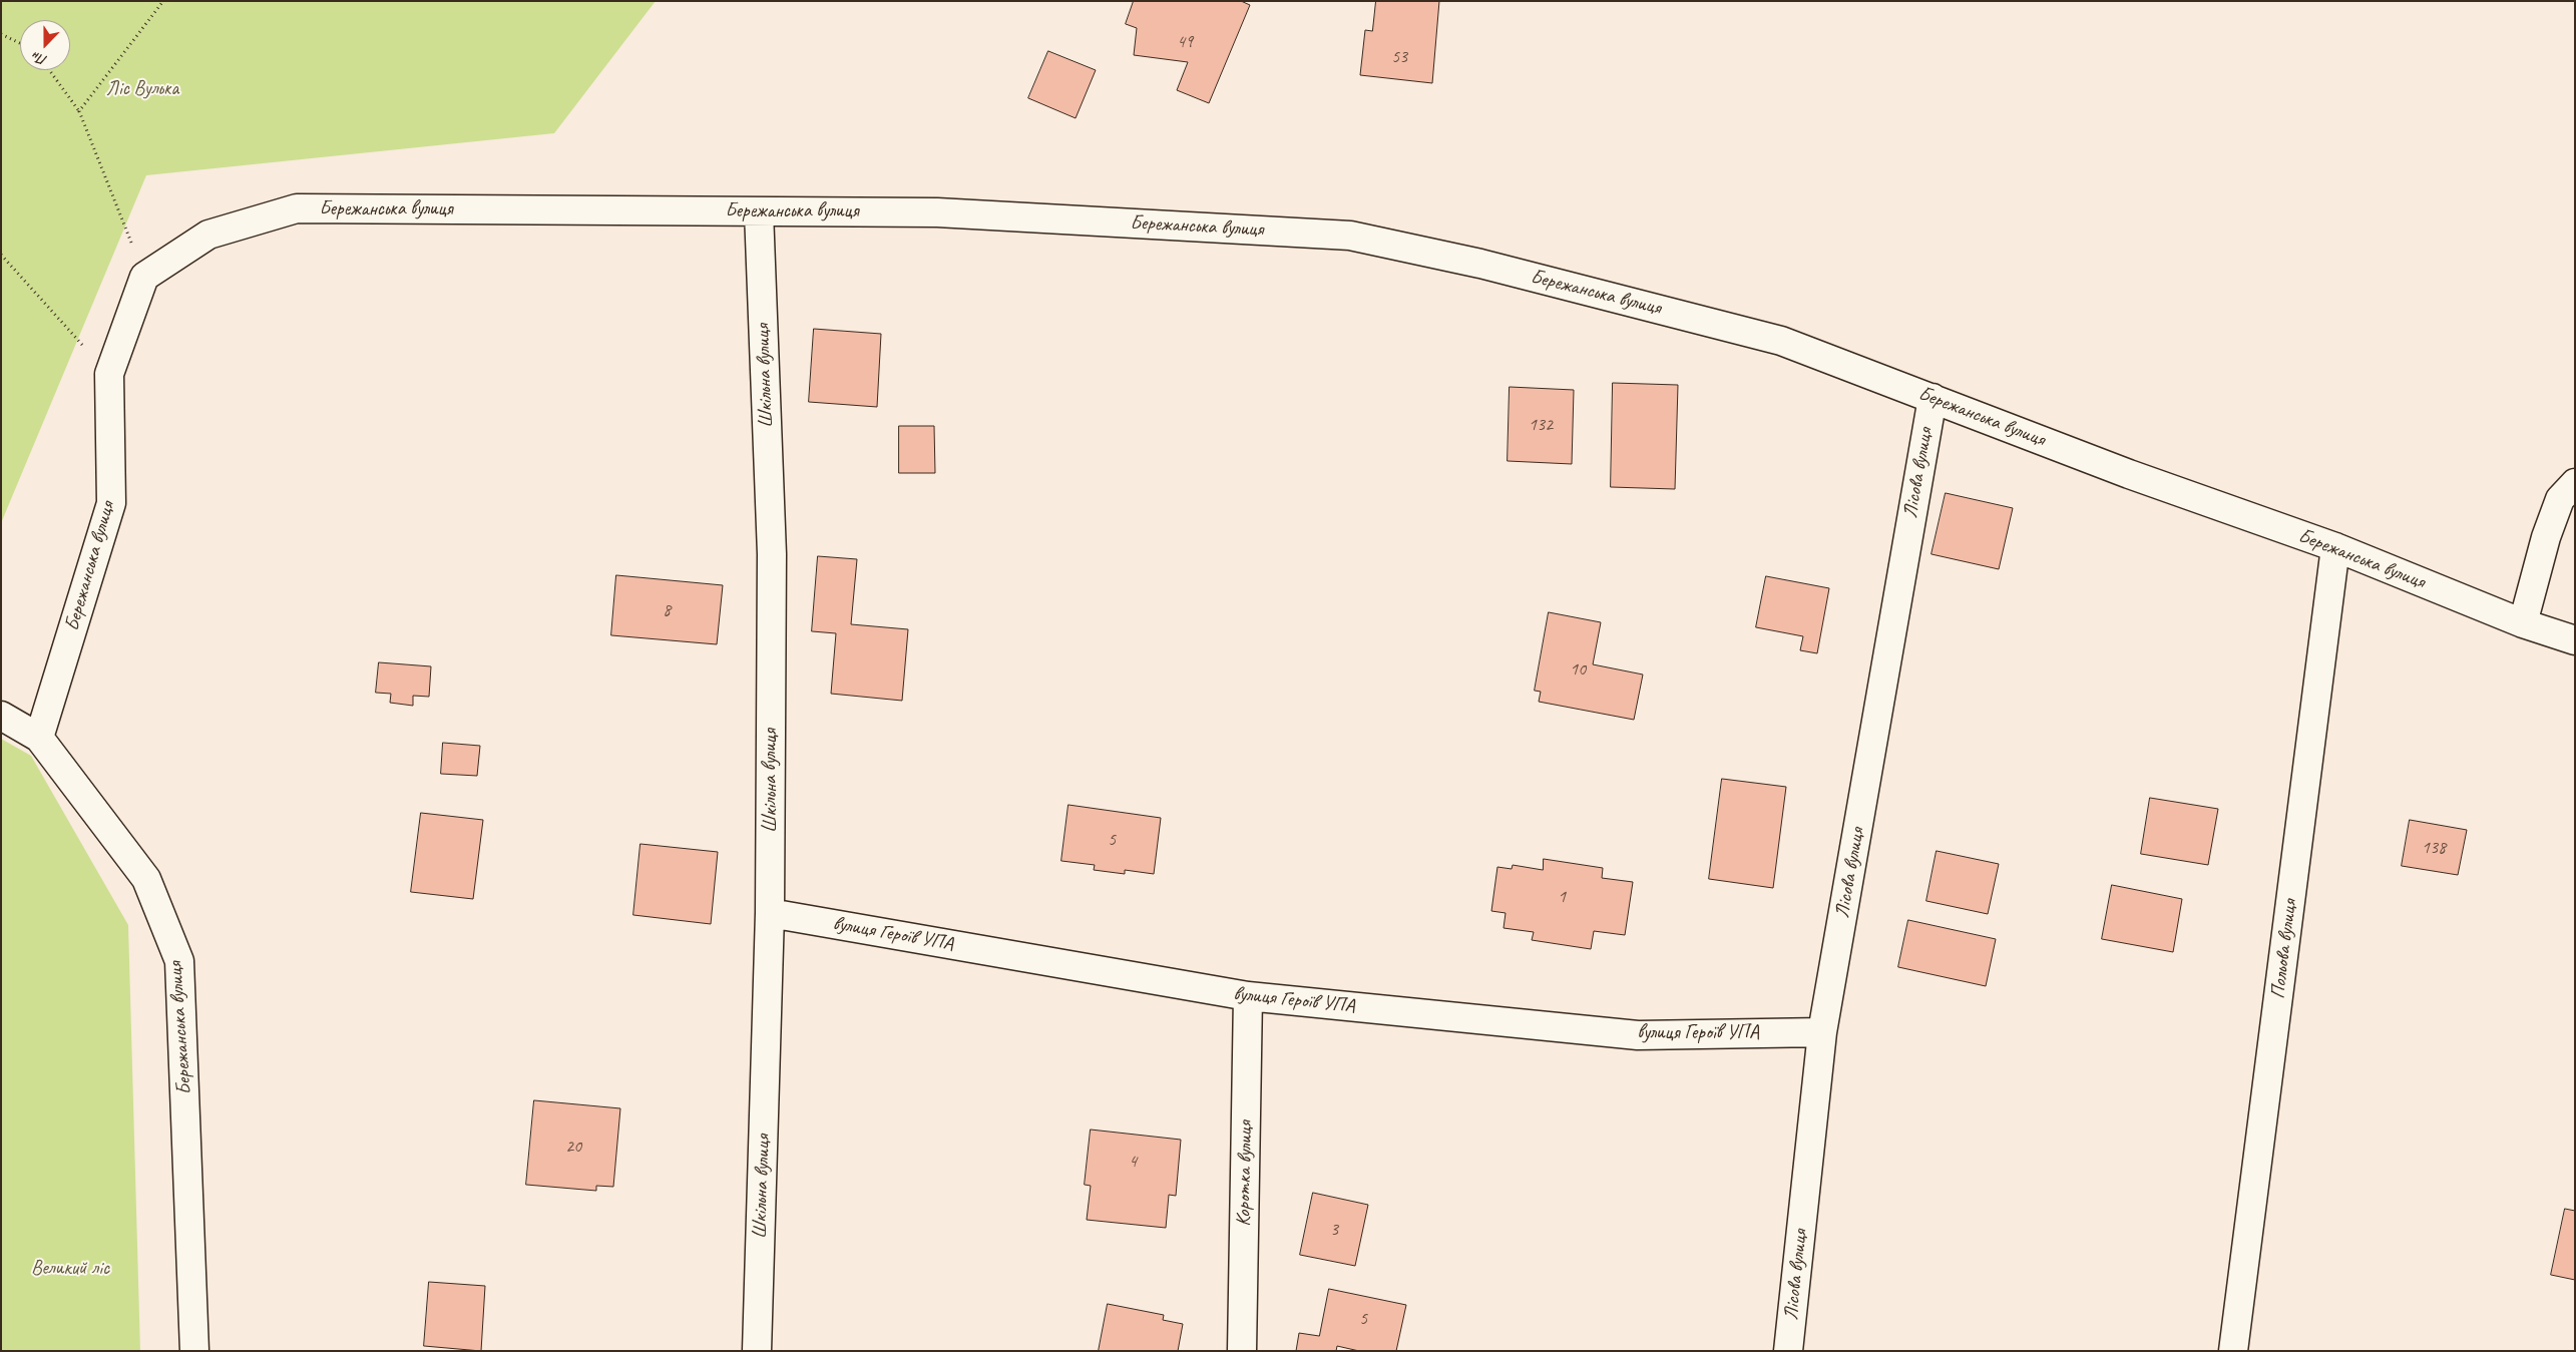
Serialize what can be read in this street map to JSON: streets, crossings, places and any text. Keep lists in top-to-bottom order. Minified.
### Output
{"streets":{"street":["Бережанська вулиця","Шкільна вулиця","Лісова вулиця","вулиця Героїв УПА","Польова вулиця","Коротка вулиця"]},"crossings":[["Бережанська вулиця","Шкільна вулиця"],["Бережанська вулиця","Лісова вулиця"],["Бережанська вулиця","Польова вулиця"],["Шкільна вулиця","вулиця Героїв УПА"],["Лісова вулиця","вулиця Героїв УПА"],["вулиця Героїв УПА","Коротка вулиця"]],"parks":["Ліс Вулька","Великий ліс"],"house_numbers":["49","53","132","8","10","5","138","1","20","4","3","5"],"north":"bottom"}
